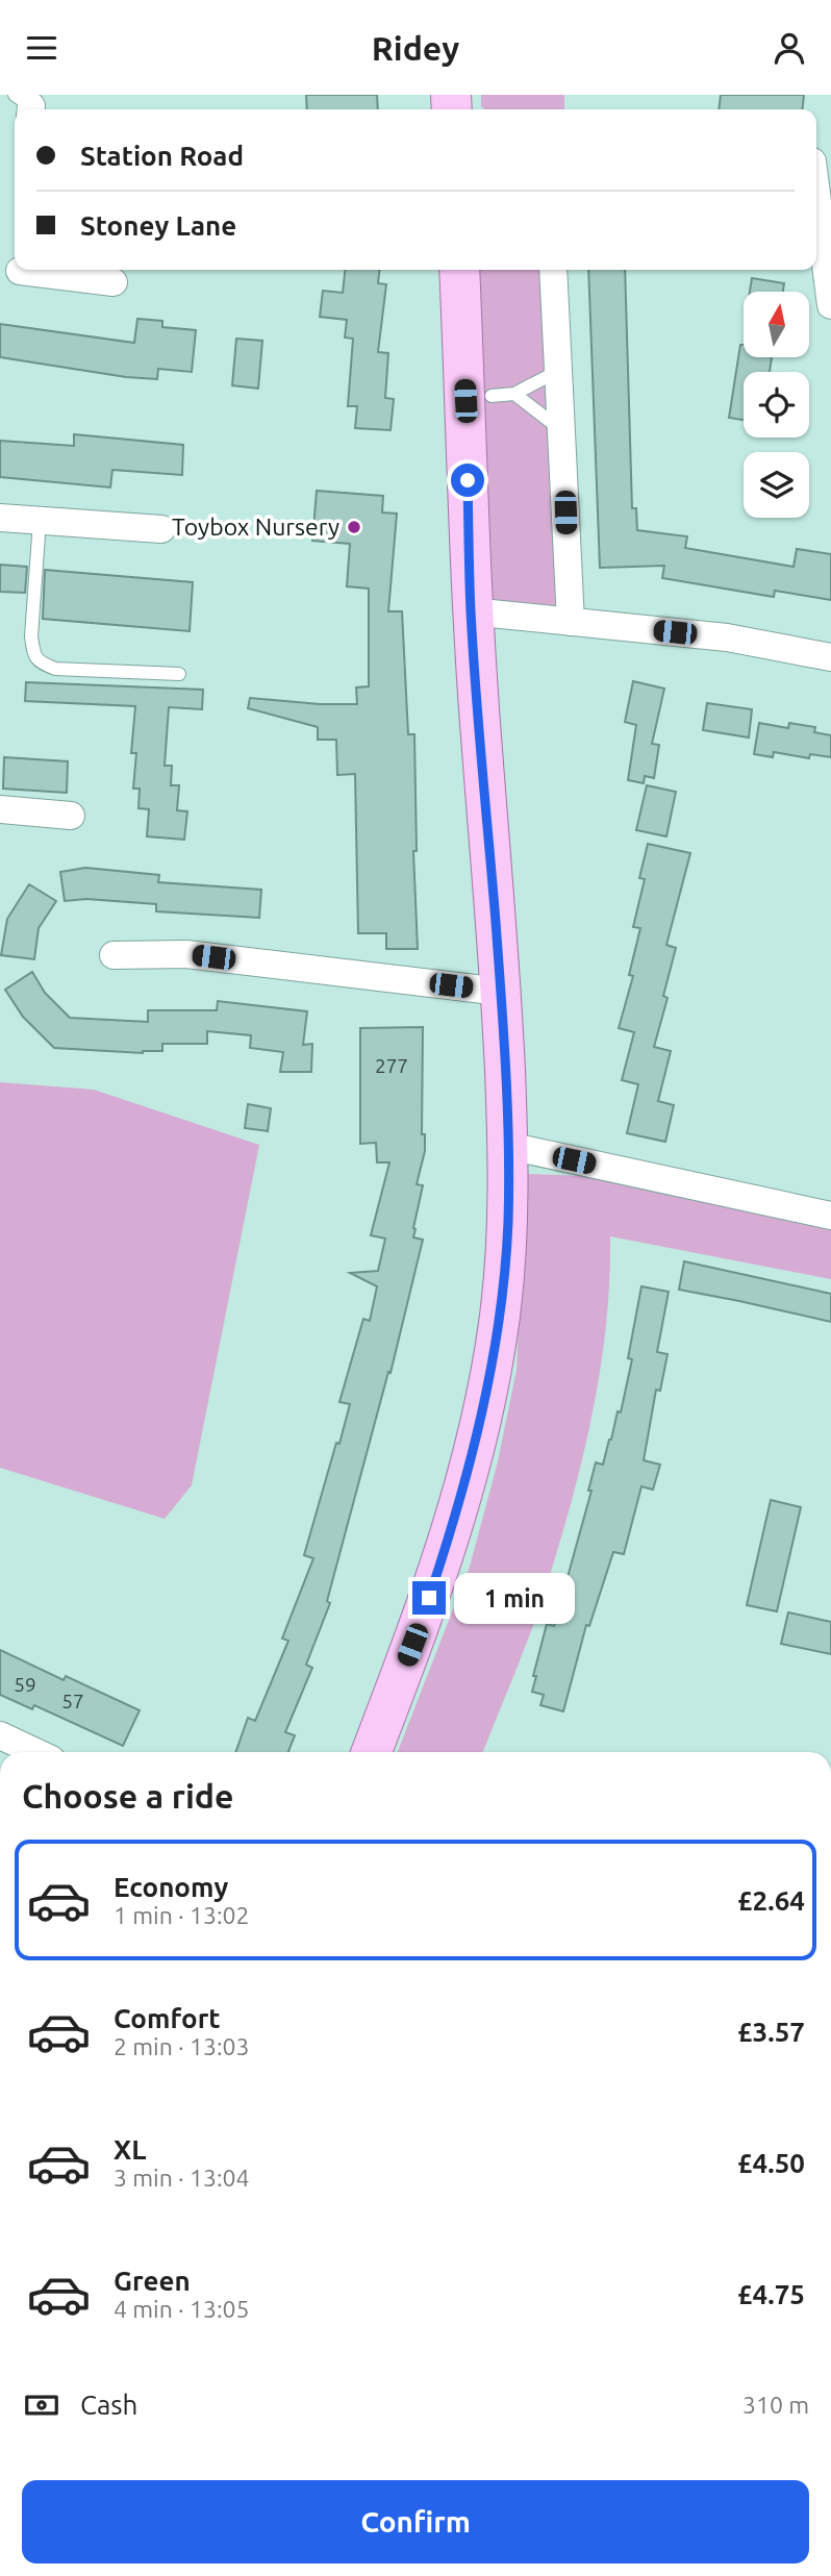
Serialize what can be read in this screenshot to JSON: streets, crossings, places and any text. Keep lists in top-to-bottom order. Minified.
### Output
{"places":["Toybox Nursery"],"house_numbers":["277","59","57"],"north":"top","page":{"header":"Ridey","banner":["Station Road","Stoney Lane"],"bubble":"1 min","heading":"Choose a ride","list":[{"name":"Economy","note":"1 min · 13:02","value":"£2.64"},{"name":"Comfort","note":"2 min · 13:03","value":"£3.57"},{"name":"XL","note":"3 min · 13:04","value":"£4.50"},{"name":"Green","note":"4 min · 13:05","value":"£4.75"}],"pay":["Cash","310 m"],"buttons":"Confirm"}}
